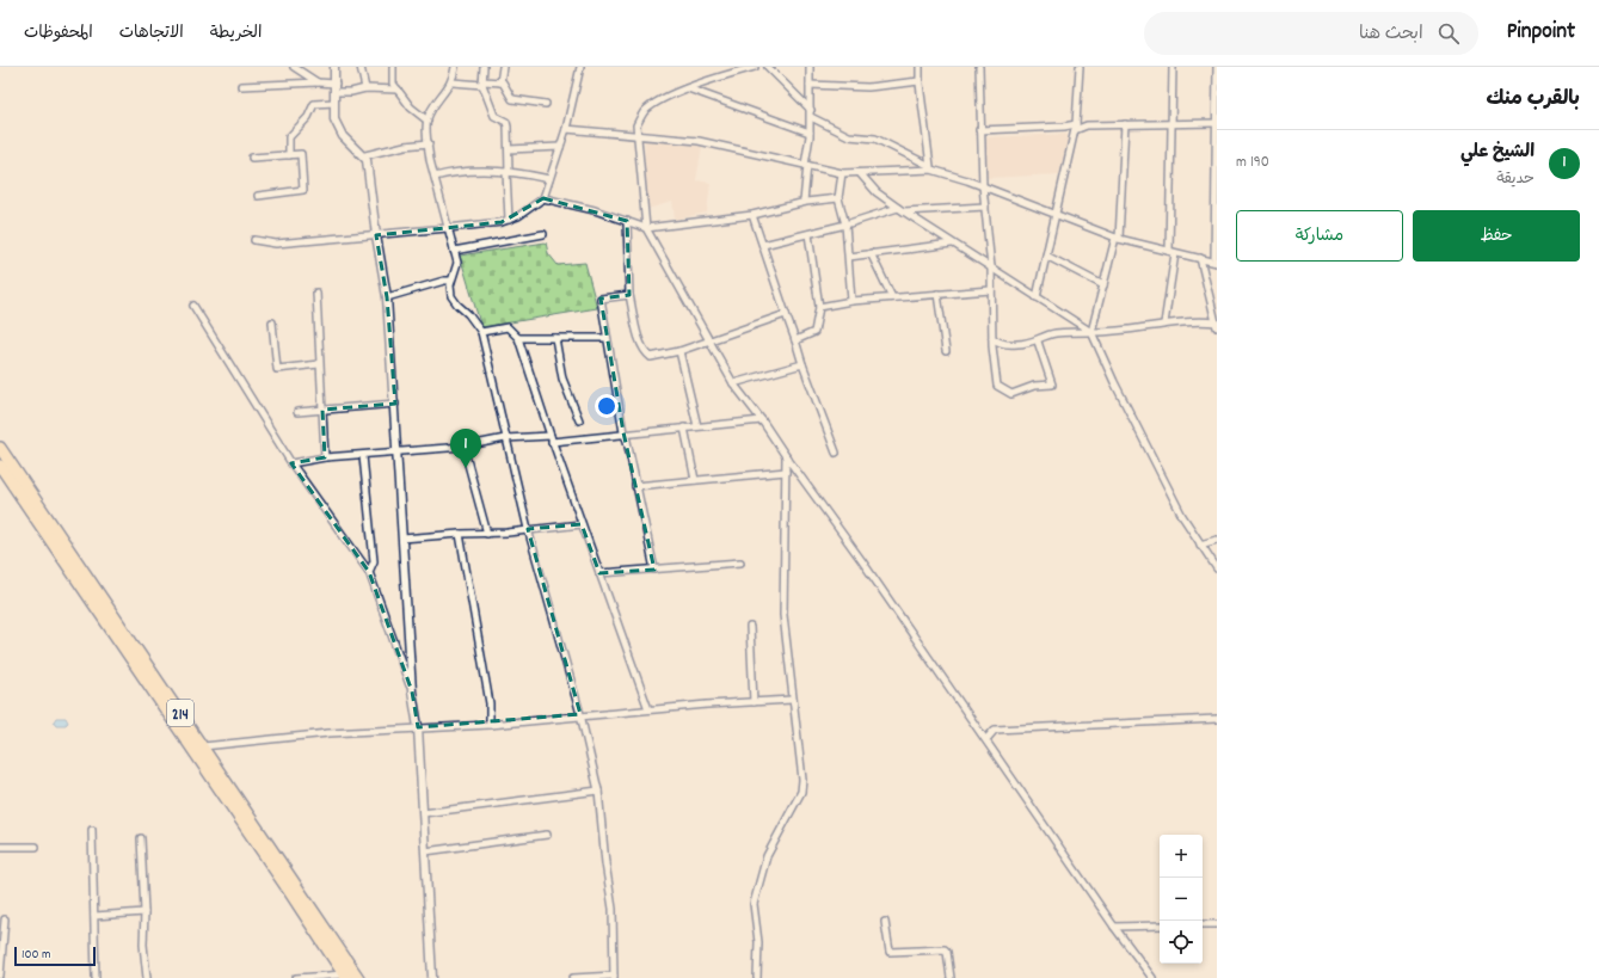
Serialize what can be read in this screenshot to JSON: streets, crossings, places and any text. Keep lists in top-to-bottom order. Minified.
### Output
{"streets":{"highway":["214"]},"scale_bar":"100 m","page":{"header":"Pinpoint","search":"ابحث هنا","nav":["الخريطة","الاتجاهات","المحفوظات"],"heading":"بالقرب منك","list":[{"mark":"1","name":"الشيخ علي","note":"حديقة","value":"190 m"}],"buttons":["حفظ","مشاركة"],"pins":"1","map_buttons":["+","−"],"scale":"100 m"}}
